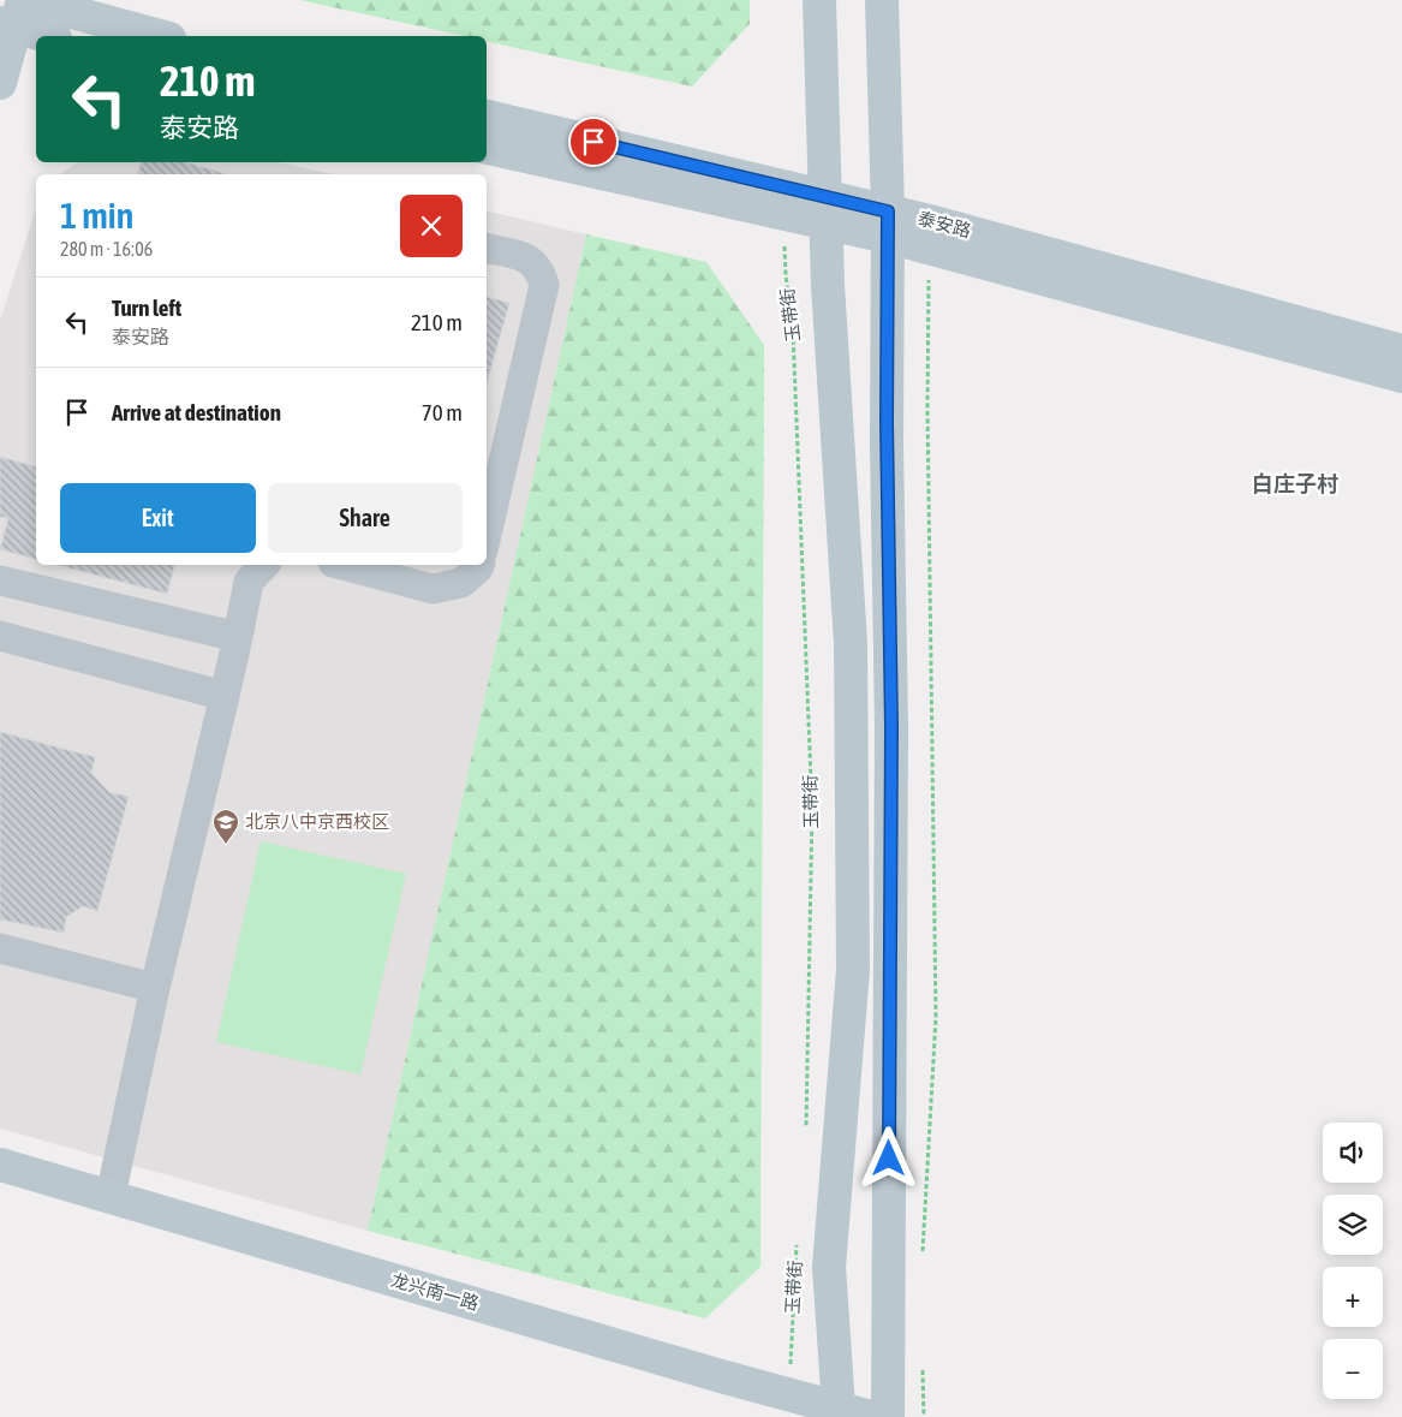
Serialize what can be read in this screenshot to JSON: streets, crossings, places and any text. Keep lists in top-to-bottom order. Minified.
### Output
{"streets":{"street":["泰安路","玉带街","龙兴南一路"]},"crossings":[["泰安路","玉带街"],["玉带街","龙兴南一路"]],"districts":["白庄子村"],"places":{"school or university":["北京八中京西校区"]},"page":{"turn":["210 m","泰安路"],"heading":["1 min","280 m · 16:06"],"list":[{"name":"Turn left","note":"泰安路","value":"210 m"},{"name":"Arrive at destination","value":"70 m"}],"buttons":["Exit","Share"],"map_buttons":["+","−"]}}
